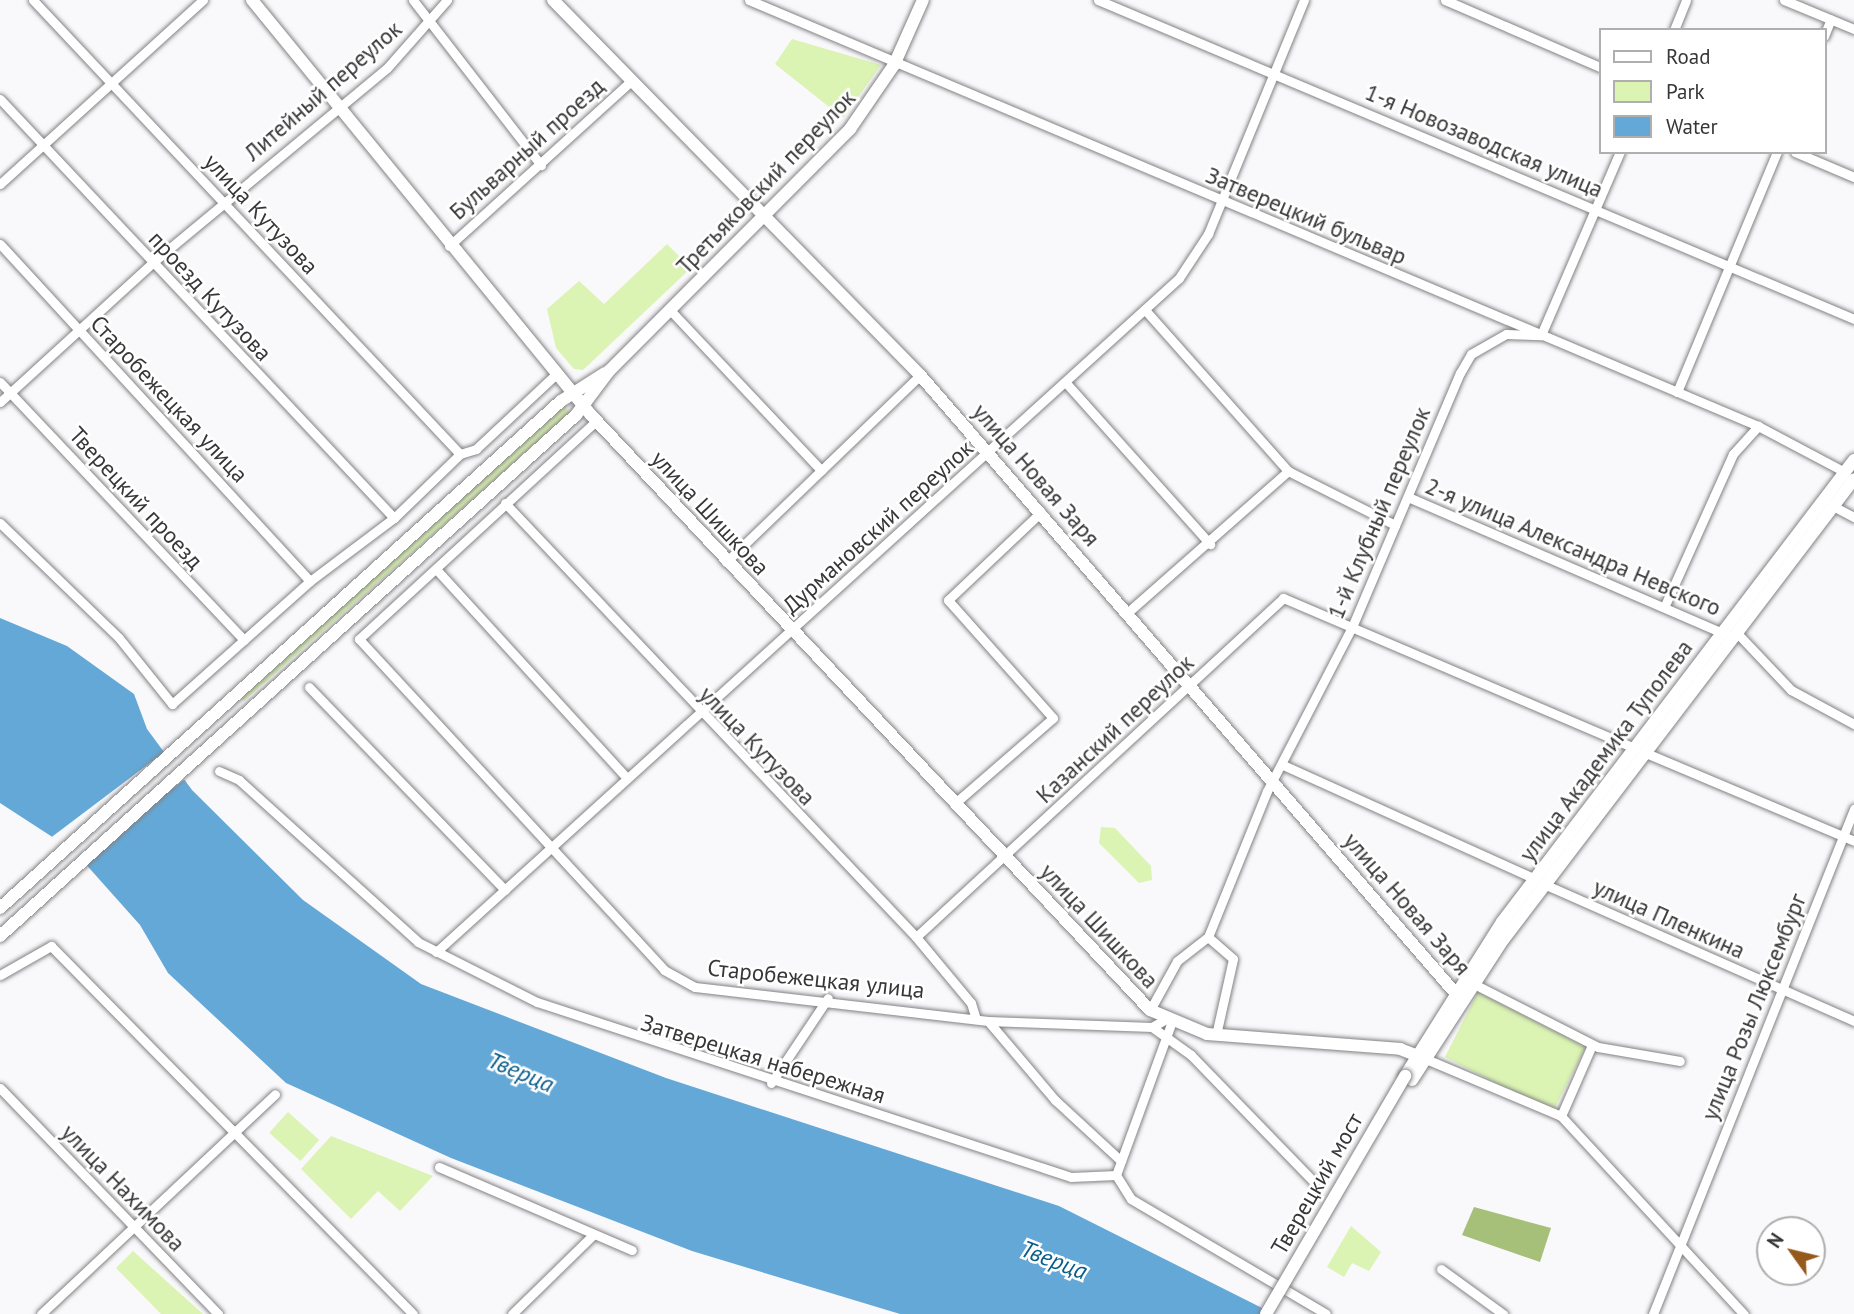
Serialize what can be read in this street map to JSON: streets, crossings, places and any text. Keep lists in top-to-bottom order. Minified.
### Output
{"streets":{"main road":["Третьяковский переулок","улица Новая Заря","улица Шишкова","улица Академика Туполева","Тверецкий мост"],"street":["Литейный переулок","1-я Новозаводская улица","Бульварный проезд","улица Кутузова","Затверецкий бульвар","проезд Кутузова","Старобежецкая улица","Тверецкий проезд","1-й Клубный переулок","Дурмановский переулок","2-я улица Александра Невского","Казанский переулок","улица Пленкина","улица Розы Люксембург","Затверецкая набережная","улица Нахимова"]},"crossings":[["Литейный переулок","улица Кутузова"],["Литейный переулок","проезд Кутузова"],["Литейный переулок","Старобежецкая улица"],["Литейный переулок","Тверецкий проезд"],["Литейный переулок","улица Шишкова"],["1-я Новозаводская улица","Дурмановский переулок"],["Бульварный проезд","улица Новая Заря"],["Бульварный проезд","улица Шишкова"],["Третьяковский переулок","Затверецкий бульвар"],["Третьяковский переулок","улица Новая Заря"],["Третьяковский переулок","улица Шишкова"],["улица Кутузова","Старобежецкая улица"],["улица Кутузова","Дурмановский переулок"],["улица Кутузова","Казанский переулок"],["Затверецкий бульвар","1-й Клубный переулок"],["Затверецкий бульвар","Дурмановский переулок"],["Затверецкий бульвар","улица Академика Туполева"],["Старобежецкая улица","улица Шишкова"],["Старобежецкая улица","Дурмановский переулок"],["улица Новая Заря","1-й Клубный переулок"],["улица Новая Заря","Дурмановский переулок"],["улица Новая Заря","Казанский переулок"],["улица Новая Заря","улица Академика Туполева"],["улица Шишкова","1-й Клубный переулок"],["улица Шишкова","Дурмановский переулок"],["улица Шишкова","Казанский переулок"],["1-й Клубный переулок","2-я улица Александра Невского"],["1-й Клубный переулок","Казанский переулок"],["1-й Клубный переулок","улица Пленкина"],["Дурмановский переулок","Затверецкая набережная"],["2-я улица Александра Невского","улица Академика Туполева"],["улица Академика Туполева","улица Пленкина"],["улица Академика Туполева","Тверецкий мост"],["улица Пленкина","улица Розы Люксембург"]],"water":["Тверца"],"legend":["Road","Park","Water"],"north":"top left"}
